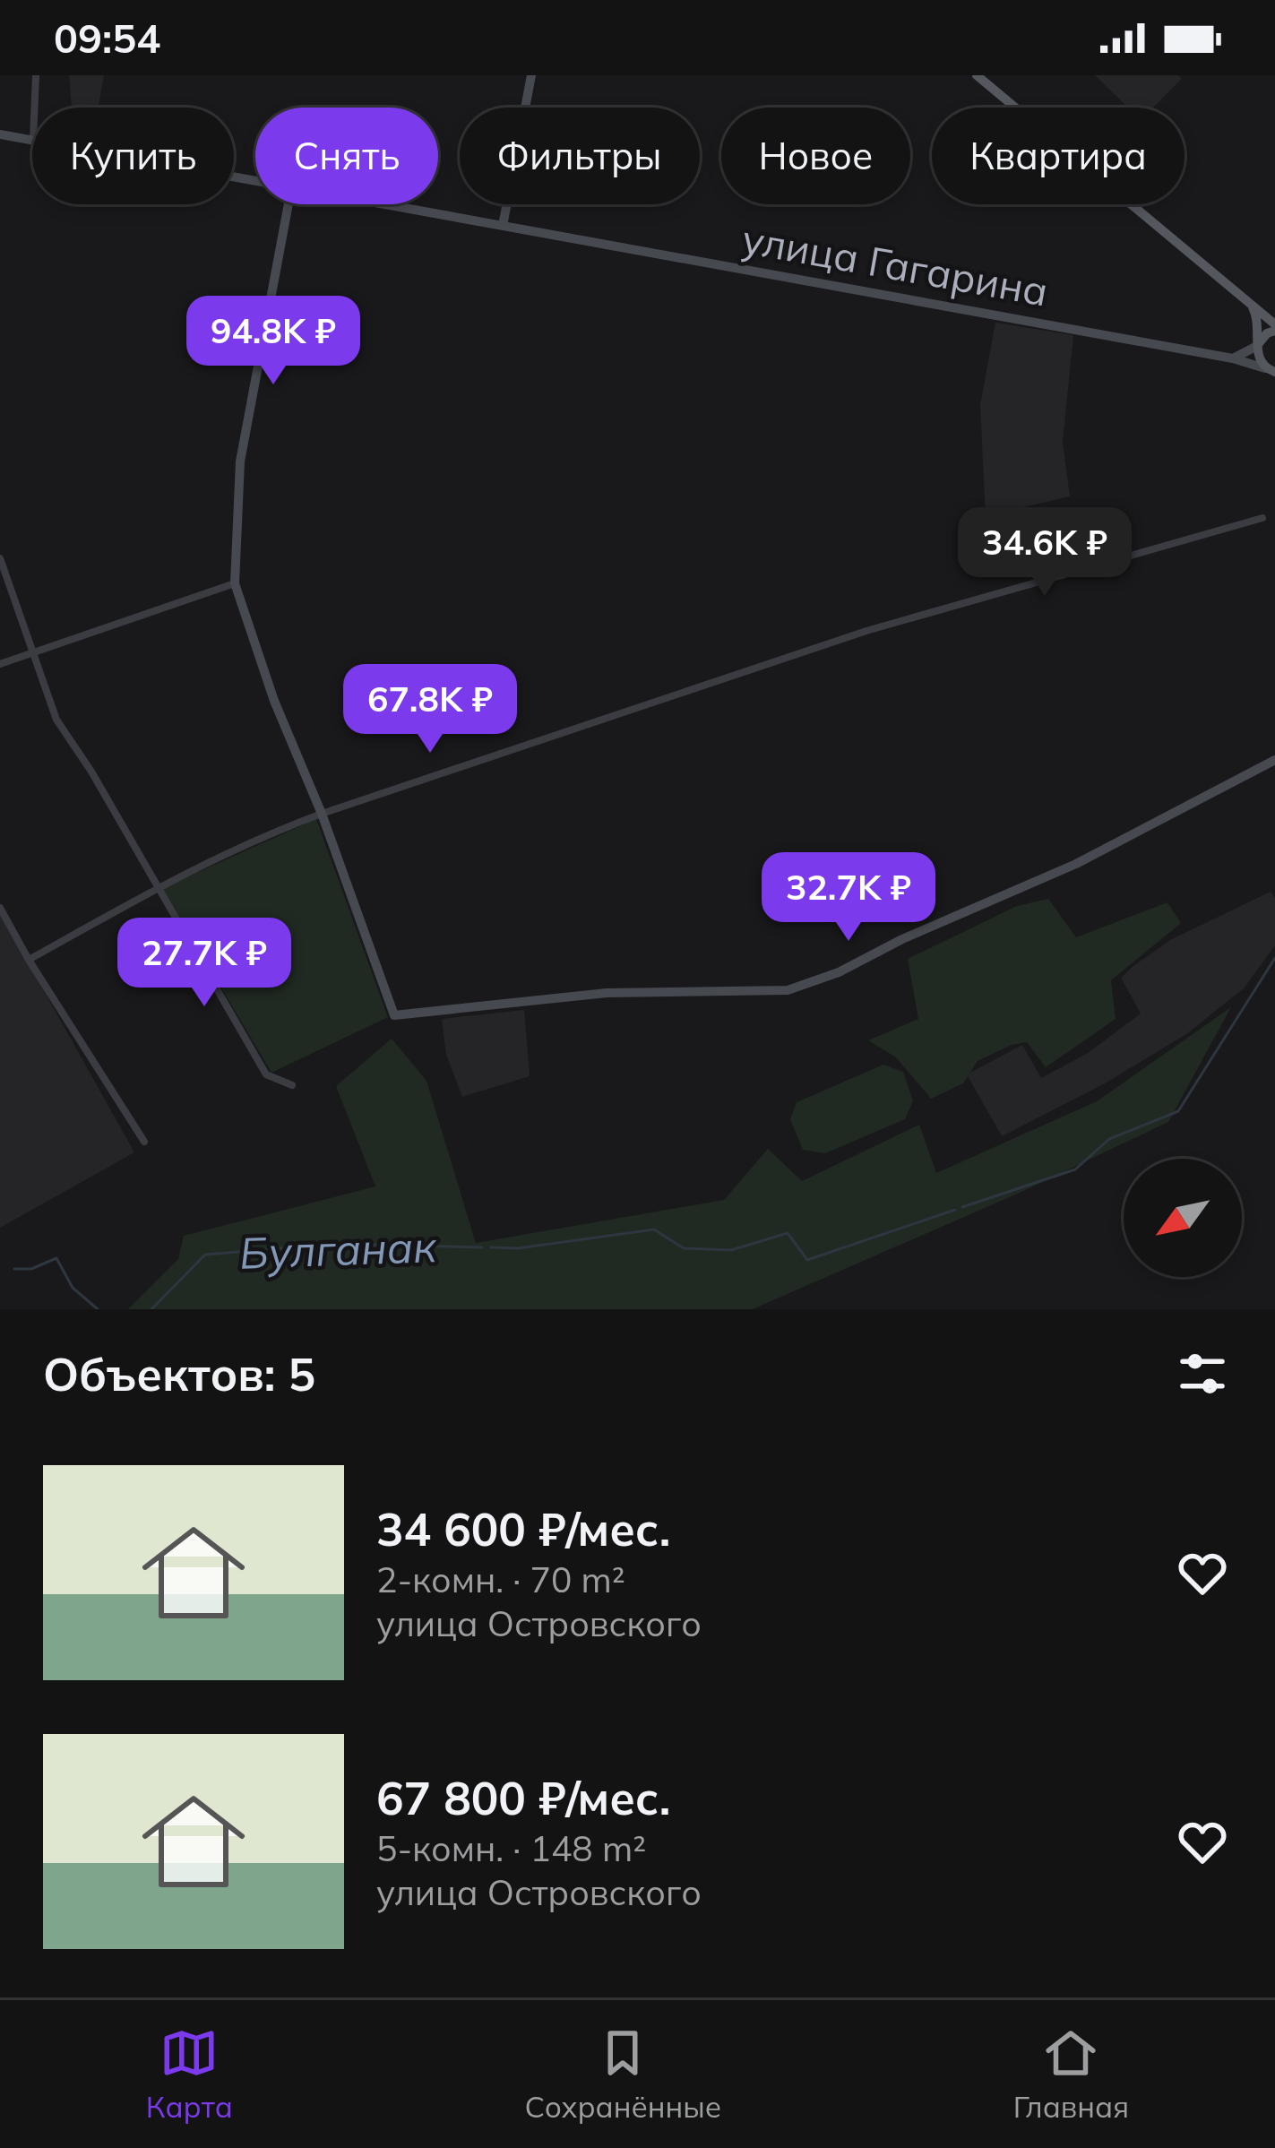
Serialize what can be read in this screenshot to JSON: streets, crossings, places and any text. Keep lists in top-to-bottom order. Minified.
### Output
{"streets":{"main road":["улица Гагарина"]},"water":["Булганак"],"north":"bottom left","page":{"status":"09:54","chip":["Купить","Снять","Фильтры","Новое","Квартира"],"price":["94.8K ₽","34.6K ₽","67.8K ₽","32.7K ₽","27.7K ₽"],"heading":"Объектов: 5","list":[{"name":"34 600 ₽/мес.","note":"2-комн. · 70 m² · улица Островского"},{"name":"67 800 ₽/мес.","note":"5-комн. · 148 m² · улица Островского"}],"tabs":["Карта","Сохранённые","Главная"]}}
